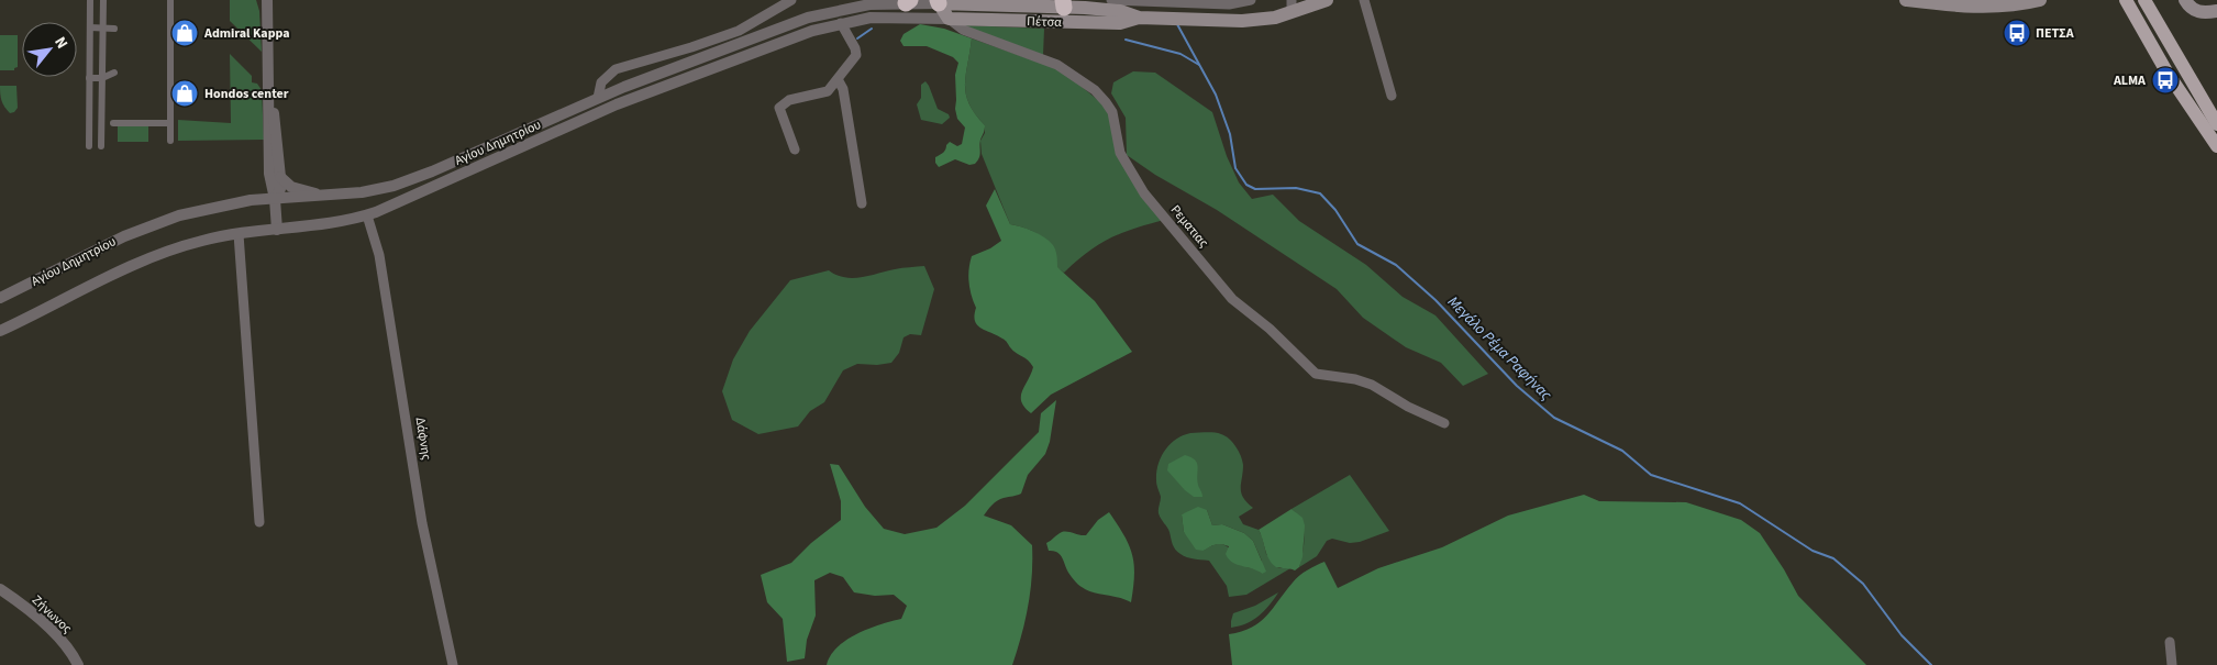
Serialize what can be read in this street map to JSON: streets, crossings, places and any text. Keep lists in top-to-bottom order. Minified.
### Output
{"streets":{"main road":["Πέτσα","Αγίου Δημητρίου"],"street":["Ρεματιας","Δάφνης","Ζήνωνος"]},"crossings":[["Πέτσα","Αγίου Δημητρίου"],["Πέτσα","Ρεματιας"],["Αγίου Δημητρίου","Ρεματιας"],["Αγίου Δημητρίου","Δάφνης"]],"water":["Μεγάλο Ρέμα Ραφήνας"],"places":{"shop":["Admiral Kappa","Hondos center"],"bus stop":["ΠΕΤΣΑ","ALMA"]},"north":"top right"}
